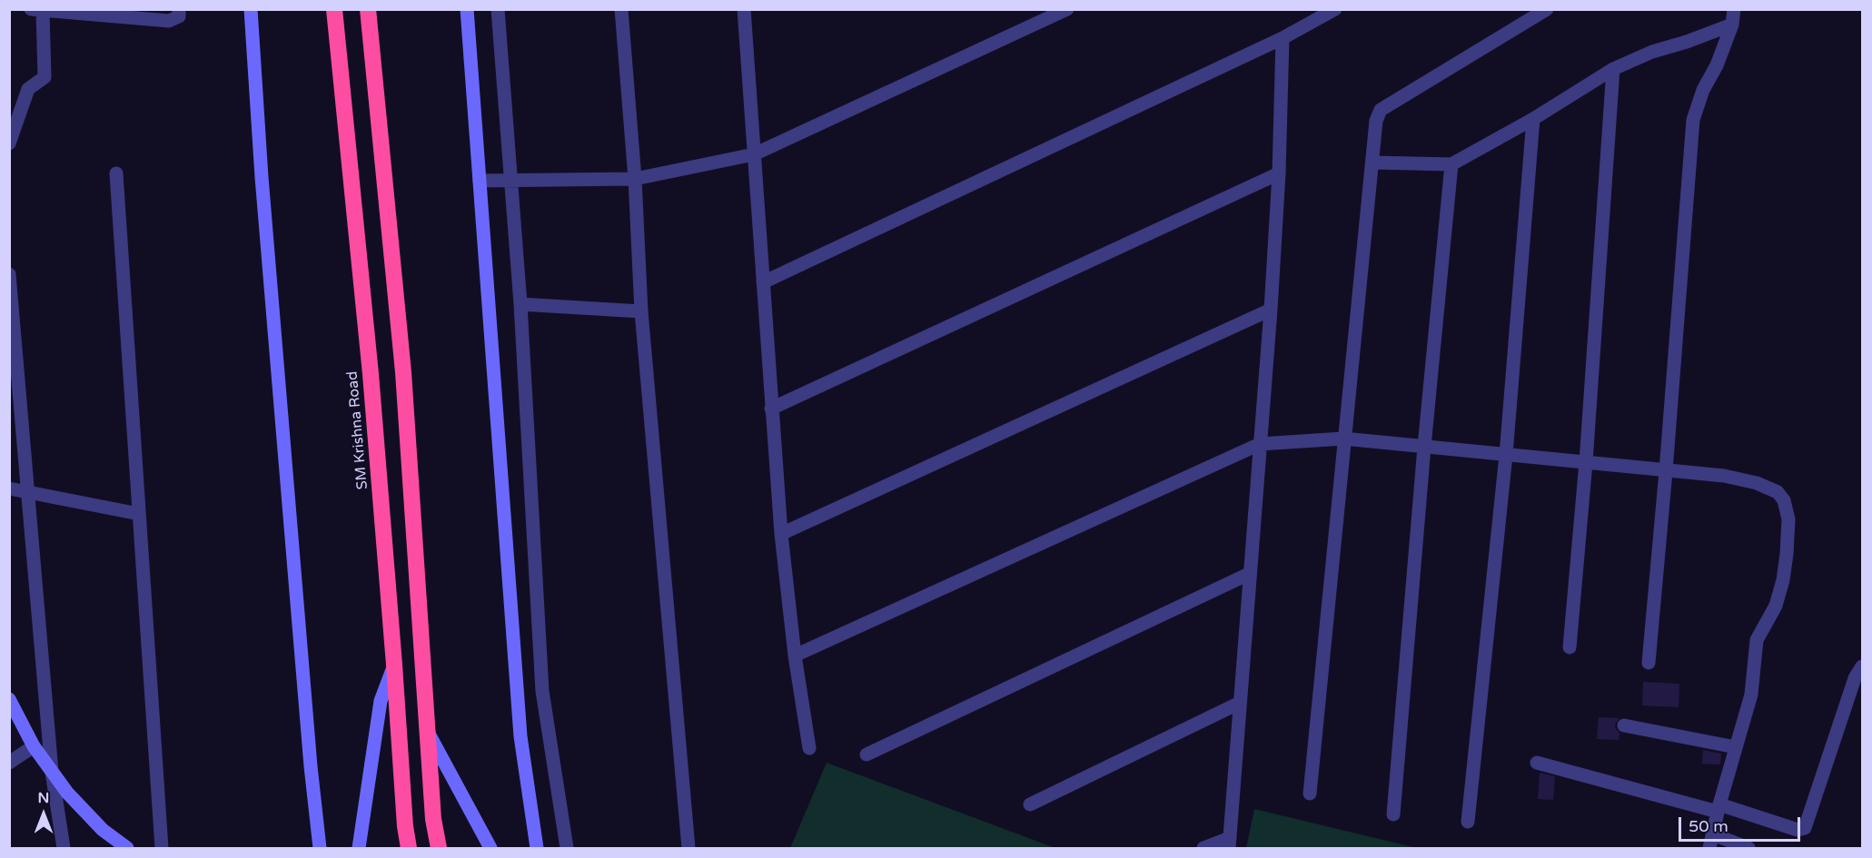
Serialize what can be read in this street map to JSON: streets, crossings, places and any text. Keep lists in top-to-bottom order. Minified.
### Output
{"streets":{"highway":["SM Krishna Road"]},"scale_bar":"50 m","north":"top"}
